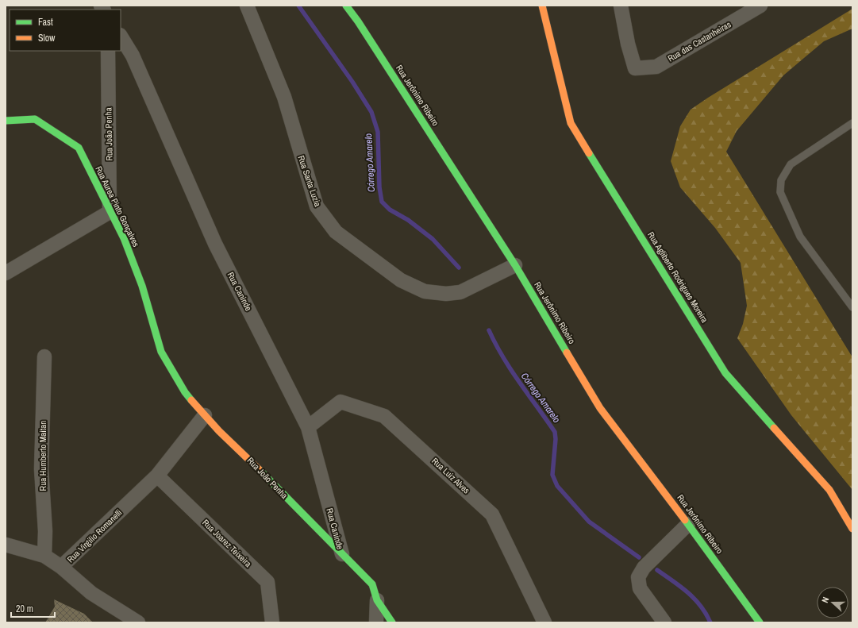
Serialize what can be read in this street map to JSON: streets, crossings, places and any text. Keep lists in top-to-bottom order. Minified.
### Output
{"streets":{"street":["Rua das Castanheiras","Rua Jerônimo Ribeiro","Rua João Penha","Rua Santa Luzia","Rua Aurea Pinto Gonçalves","Rua Agliberto Rodrigues Moreira","Rua Caninde","Rua Humberto Maitan","Rua Luiz Alves","Rua Virgilio Romanelli","Rua Joarez Teixeira"]},"crossings":[["Rua Jerônimo Ribeiro","Rua Santa Luzia"],["Rua João Penha","Rua Aurea Pinto Gonçalves"],["Rua João Penha","Rua Caninde"],["Rua João Penha","Rua Virgilio Romanelli"],["Rua Caninde","Rua Luiz Alves"],["Rua Humberto Maitan","Rua Virgilio Romanelli"],["Rua Virgilio Romanelli","Rua Joarez Teixeira"]],"water":["Córrego Amarelo"],"legend":["Fast","Slow"],"scale_bar":"20 m","north":"left"}
